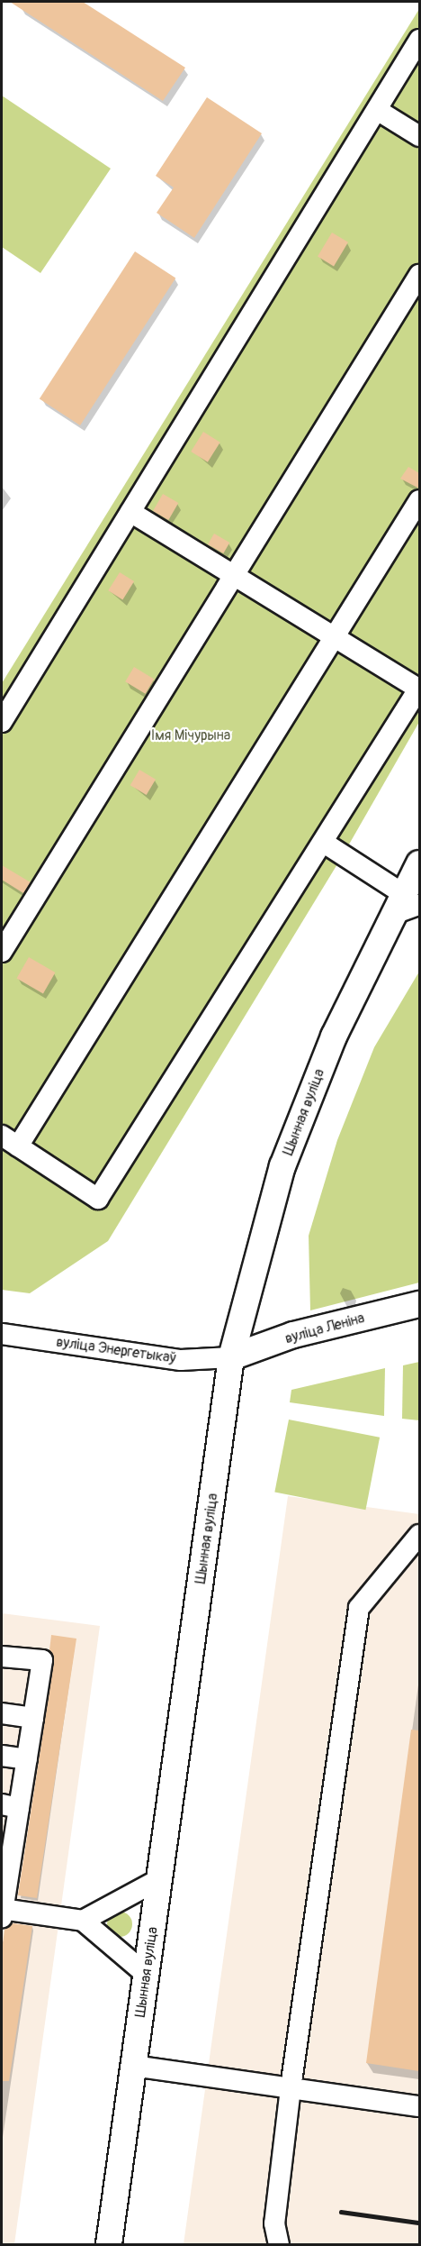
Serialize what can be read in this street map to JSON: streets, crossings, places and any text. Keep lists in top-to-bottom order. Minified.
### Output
{"streets":{"main road":["Шынная вуліца","вуліца Леніна"],"street":["вуліца Энергетыкаў"]},"crossings":[["Шынная вуліца","вуліца Леніна"],["Шынная вуліца","вуліца Энергетыкаў"],["вуліца Леніна","вуліца Энергетыкаў"]],"parks":["Імя Мічурына"]}
